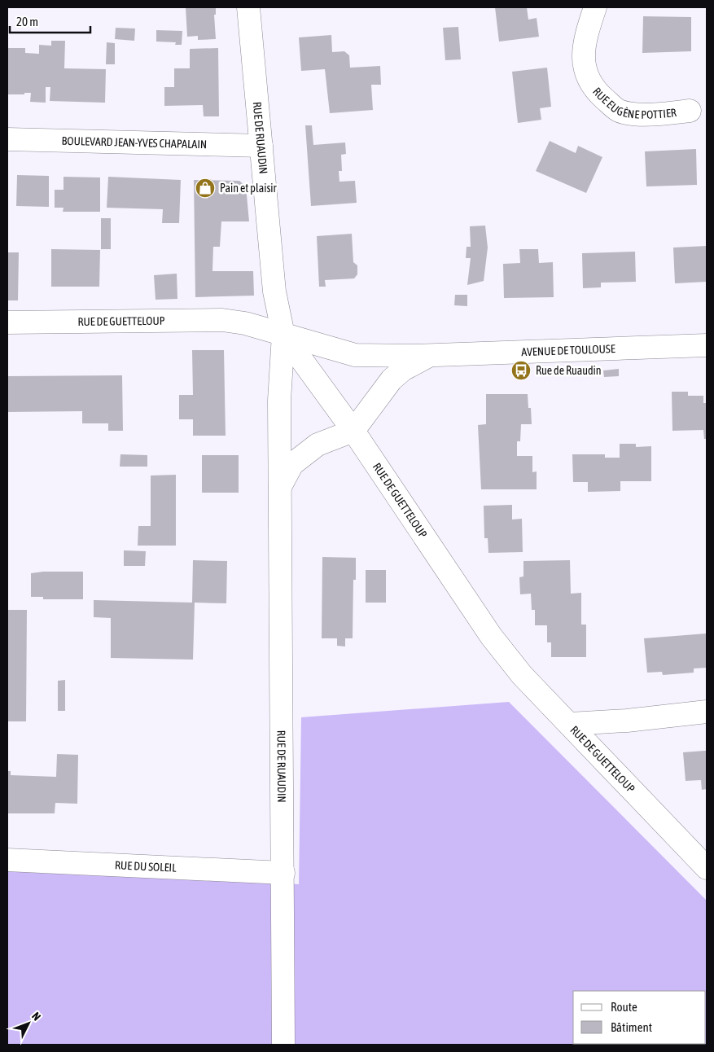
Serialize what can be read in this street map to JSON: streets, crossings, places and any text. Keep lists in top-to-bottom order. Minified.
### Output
{"streets":{"street":["RUE EUGÈNE POTTIER","RUE DE RUAUDIN","BOULEVARD JEAN-YVES CHAPALAIN","RUE DE GUETTELOUP","AVENUE DE TOULOUSE","RUE DU SOLEIL"]},"crossings":[["RUE DE RUAUDIN","BOULEVARD JEAN-YVES CHAPALAIN"],["RUE DE RUAUDIN","RUE DE GUETTELOUP"],["RUE DE RUAUDIN","AVENUE DE TOULOUSE"],["RUE DE RUAUDIN","RUE DU SOLEIL"],["RUE DE GUETTELOUP","AVENUE DE TOULOUSE"]],"places":{"shop":["Pain et plaisir"],"bus stop":["Rue de Ruaudin"]},"legend":["Route","Bâtiment"],"scale_bar":"20 m","north":"top right"}
